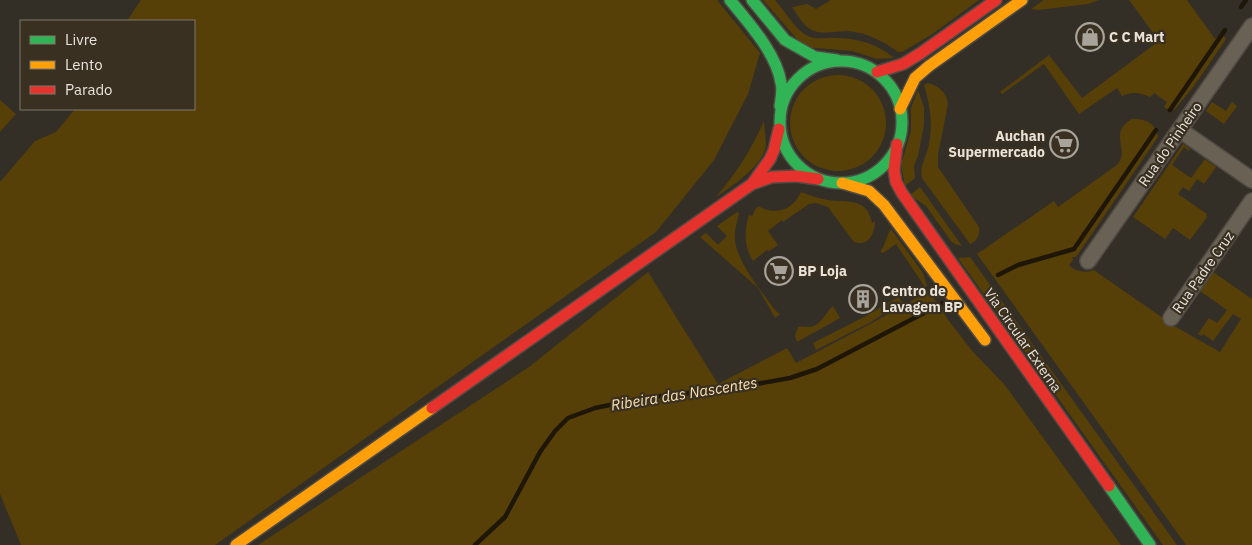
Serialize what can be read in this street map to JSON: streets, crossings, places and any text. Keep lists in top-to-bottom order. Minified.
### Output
{"streets":{"main road":["Via Circular Externa"],"street":["Rua do Pinheiro","Rua Padre Cruz"]},"water":["Ribeira das Nascentes"],"places":{"shop":["C C Mart"],"supermarket":["Auchan Supermercado","BP Loja"],"building":["Centro de Lavagem BP"]},"legend":["Livre","Lento","Parado"]}
